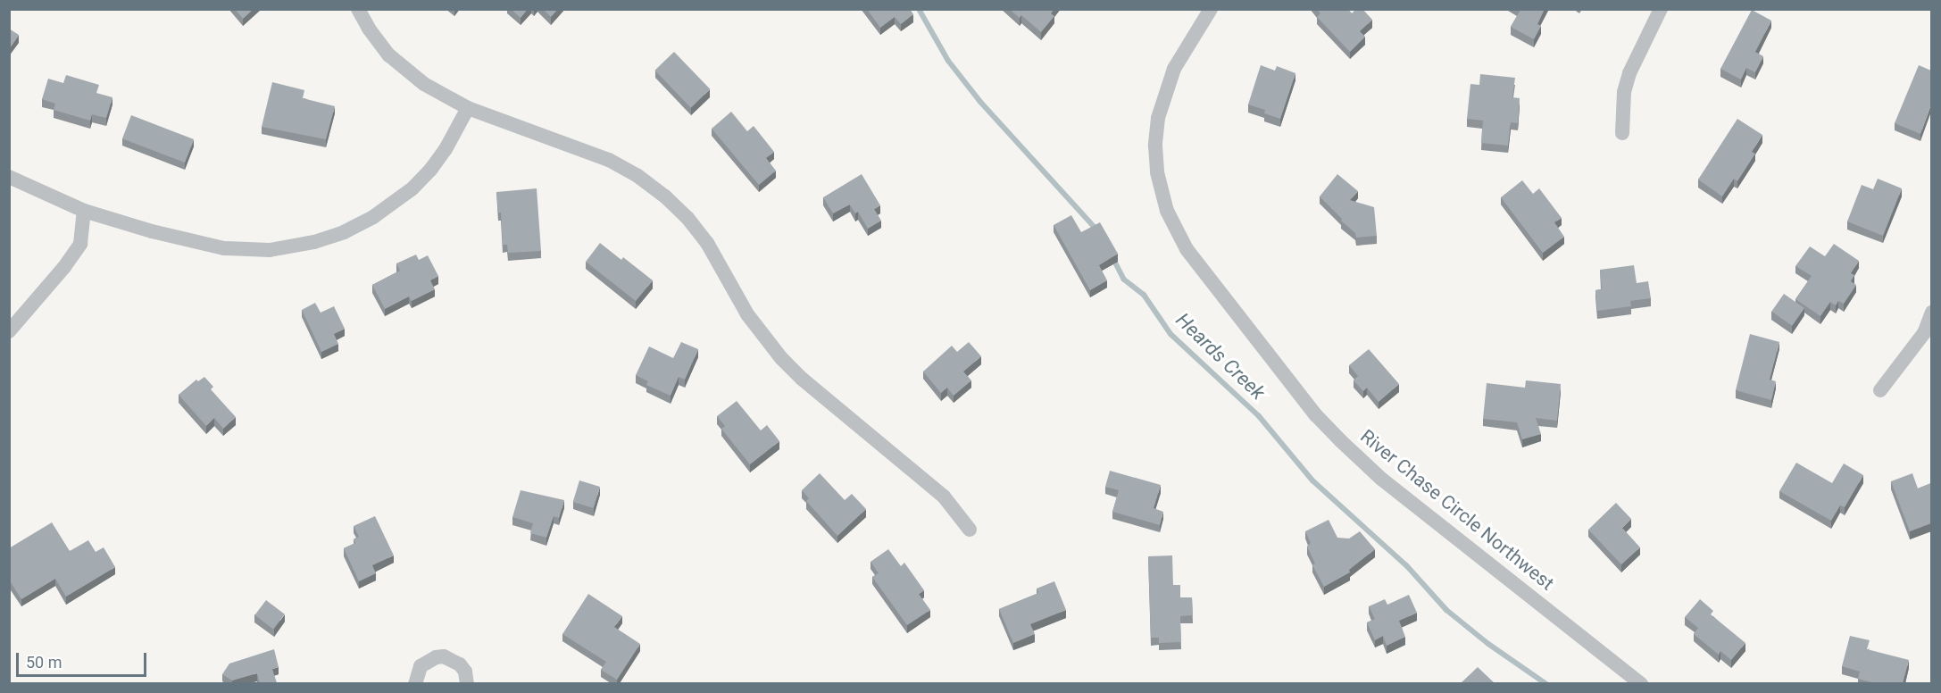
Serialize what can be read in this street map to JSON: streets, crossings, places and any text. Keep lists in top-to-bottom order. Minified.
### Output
{"streets":{"street":["River Chase Circle Northwest"]},"water":["Heards Creek"],"scale_bar":"50 m"}
